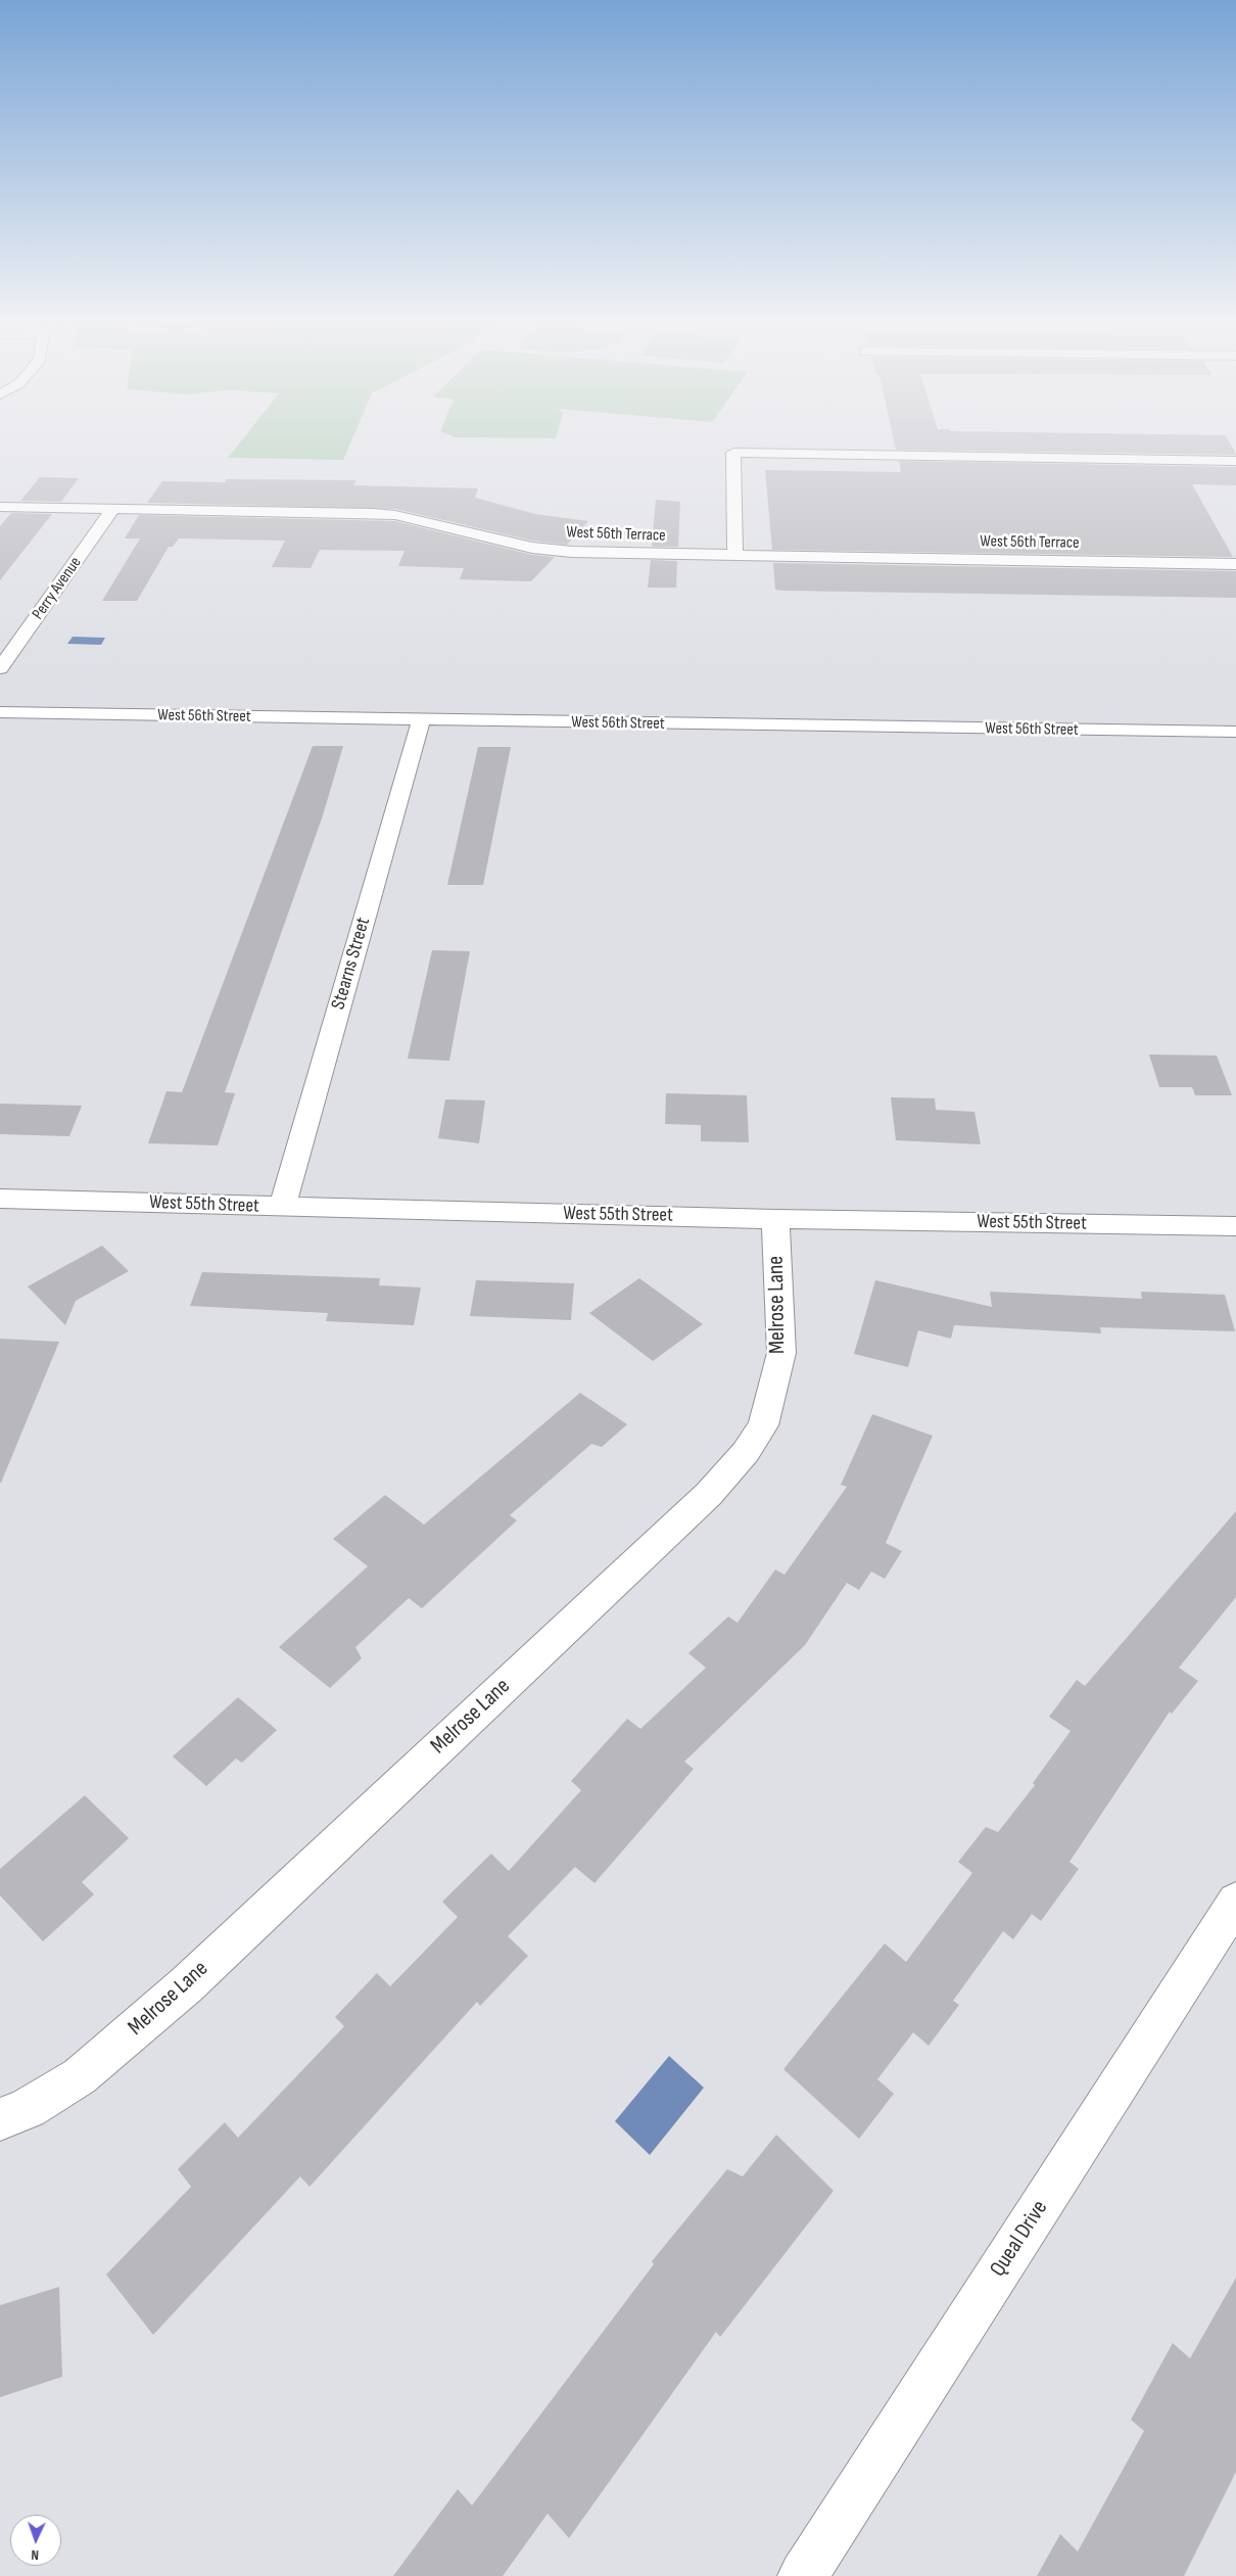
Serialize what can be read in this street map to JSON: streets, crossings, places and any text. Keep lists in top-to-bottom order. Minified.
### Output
{"streets":{"street":["West 56th Terrace","Perry Avenue","West 56th Street","Stearns Street","West 55th Street","Melrose Lane","Queal Drive"]},"crossings":[["West 56th Terrace","Perry Avenue"],["West 56th Street","Stearns Street"],["Stearns Street","West 55th Street"],["West 55th Street","Melrose Lane"]],"north":"bottom"}
